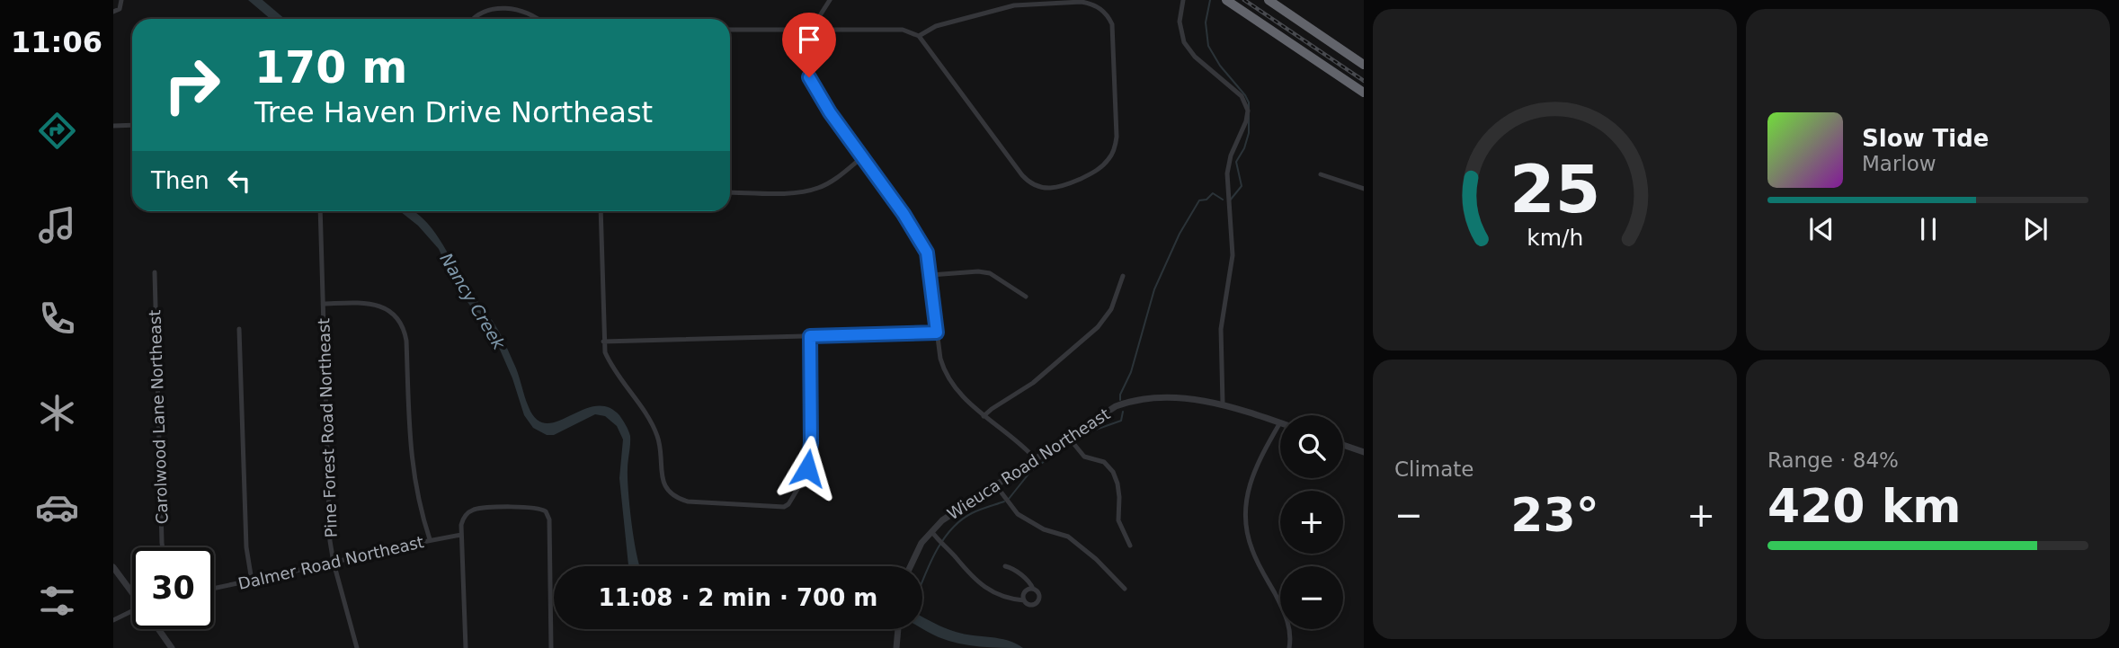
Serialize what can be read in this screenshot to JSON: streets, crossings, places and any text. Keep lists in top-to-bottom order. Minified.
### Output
{"streets":{"street":["Carolwood Lane Northeast","Pine Forest Road Northeast","Wieuca Road Northeast","Dalmer Road Northeast"]},"crossings":[["Pine Forest Road Northeast","Dalmer Road Northeast"]],"water":["Nancy Creek"],"page":{"tabs":"11:06","turn":["170 m","Tree Haven Drive Northeast"],"song":["Slow Tide","Marlow"],"then":"Then","tile":["Climate",["Range · 84%","420 km"]],"map_buttons":["+","−"],"heat":["−","23°","+"],"limit":"30","trip":"11:08 · 2 min · 700 m","gauge":["25","km/h"]}}
